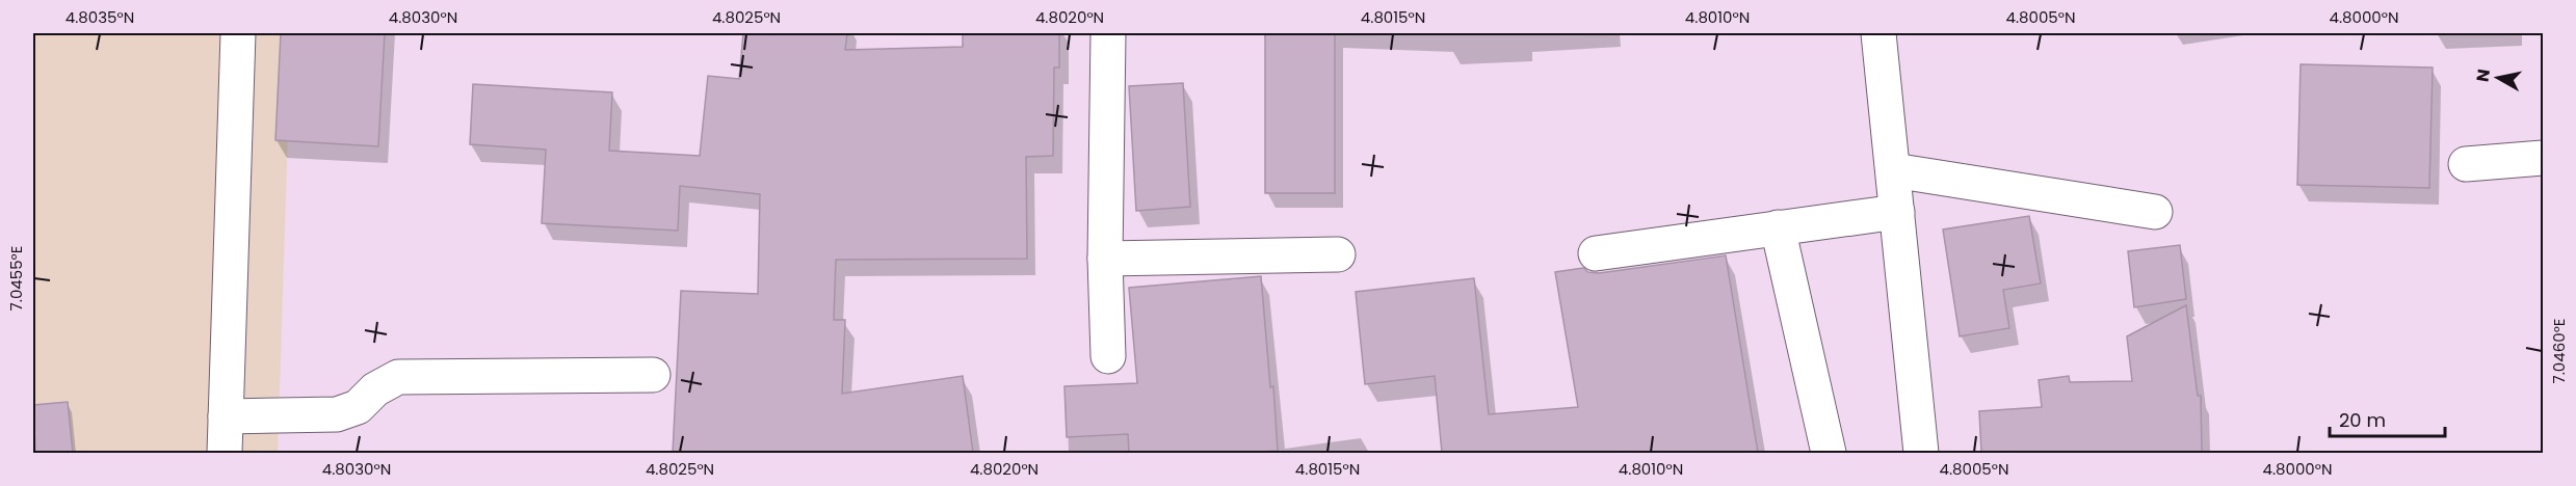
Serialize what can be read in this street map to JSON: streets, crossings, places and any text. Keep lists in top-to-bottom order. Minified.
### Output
{"scale_bar":"20 m","north":"left","coordinates":["4.8035°N","4.8030°N","4.8025°N","4.8020°N","4.8015°N","4.8010°N","4.8005°N","4.8000°N","7.0455°E","7.0460°E"]}
